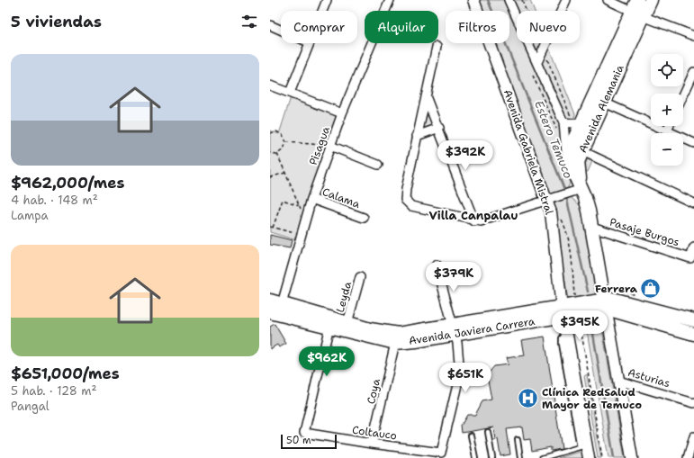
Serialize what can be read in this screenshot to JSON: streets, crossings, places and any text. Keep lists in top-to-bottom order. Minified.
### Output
{"streets":{"main road":["Avenida Alemania","Avenida Javiera Carrera"],"street":["Pisagua","Avenida Gabriela Mistral","Calama","Pasaje Burgos","Leyda","Asturias","Coya","Coltauco"]},"crossings":[["Pisagua","Calama"],["Pisagua","Avenida Javiera Carrera"],["Avenida Gabriela Mistral","Avenida Javiera Carrera"],["Leyda","Avenida Javiera Carrera"],["Avenida Javiera Carrera","Coya"],["Avenida Javiera Carrera","Coltauco"],["Coya","Coltauco"]],"districts":["Villa Canpalau"],"water":["Estero Temuco"],"places":{"shop":["Ferrera"],"hospital":["Clínica RedSalud Mayor de Temuco"]},"scale_bar":"50 m","page":{"heading":"5 viviendas","chip":["Comprar","Alquilar","Filtros","Nuevo"],"list":[{"name":"$962,000/mes","note":"4 hab. · 148 m² · Lampa"},{"name":"$651,000/mes","note":"5 hab. · 128 m² · Pangal"}],"map_buttons":["+","−"],"price":["$392K","$379K","$395K","$962K","$651K"],"scale":"50 m"}}
